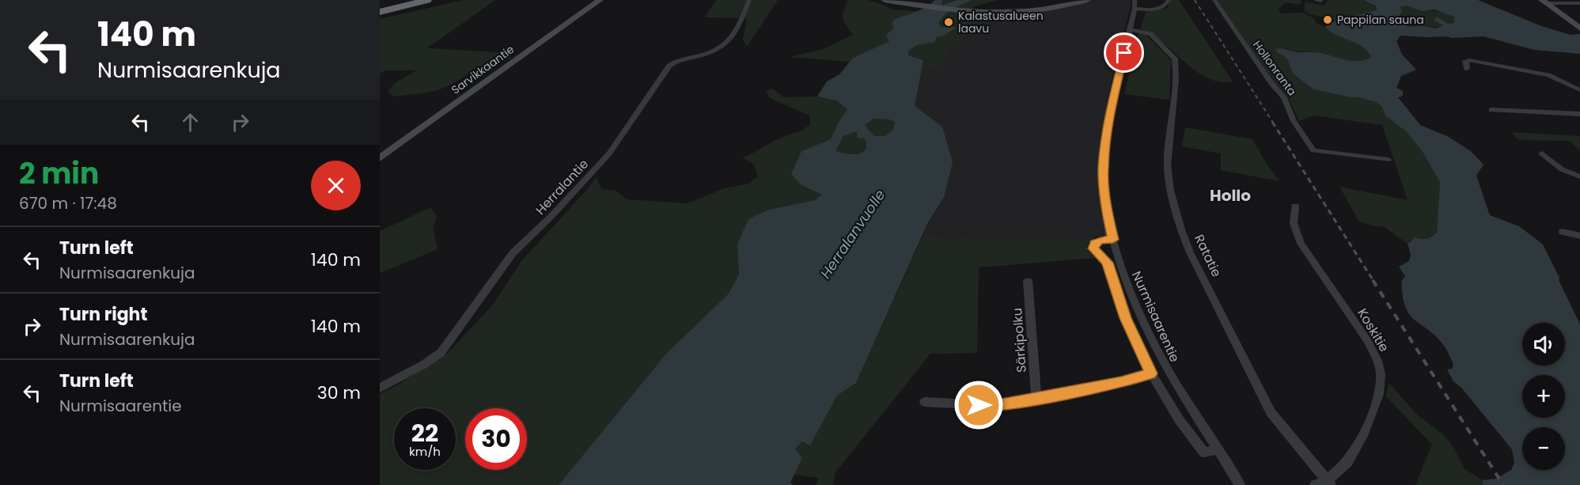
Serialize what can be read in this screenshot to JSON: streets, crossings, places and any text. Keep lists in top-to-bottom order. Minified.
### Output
{"streets":{"main road":["Sarvikkaantie"],"street":["Hollonranta","Herralantie","Ratatie","Nurmisaarentie","Koskitie","Särkipolku"]},"crossings":[["Ratatie","Nurmisaarentie"],["Ratatie","Koskitie"]],"districts":["Hollo"],"water":["Herralanvuolle"],"places":["Pappilan sauna","Kalastusalueen laavu"],"page":{"turn":["140 m","Nurmisaarenkuja"],"heading":["2 min","670 m · 17:48"],"list":[{"name":"Turn left","note":"Nurmisaarenkuja","value":"140 m"},{"name":"Turn right","note":"Nurmisaarenkuja","value":"140 m"},{"name":"Turn left","note":"Nurmisaarentie","value":"30 m"}],"map_buttons":["+","−"],"speed":"22 km/h","limit":"30"}}
